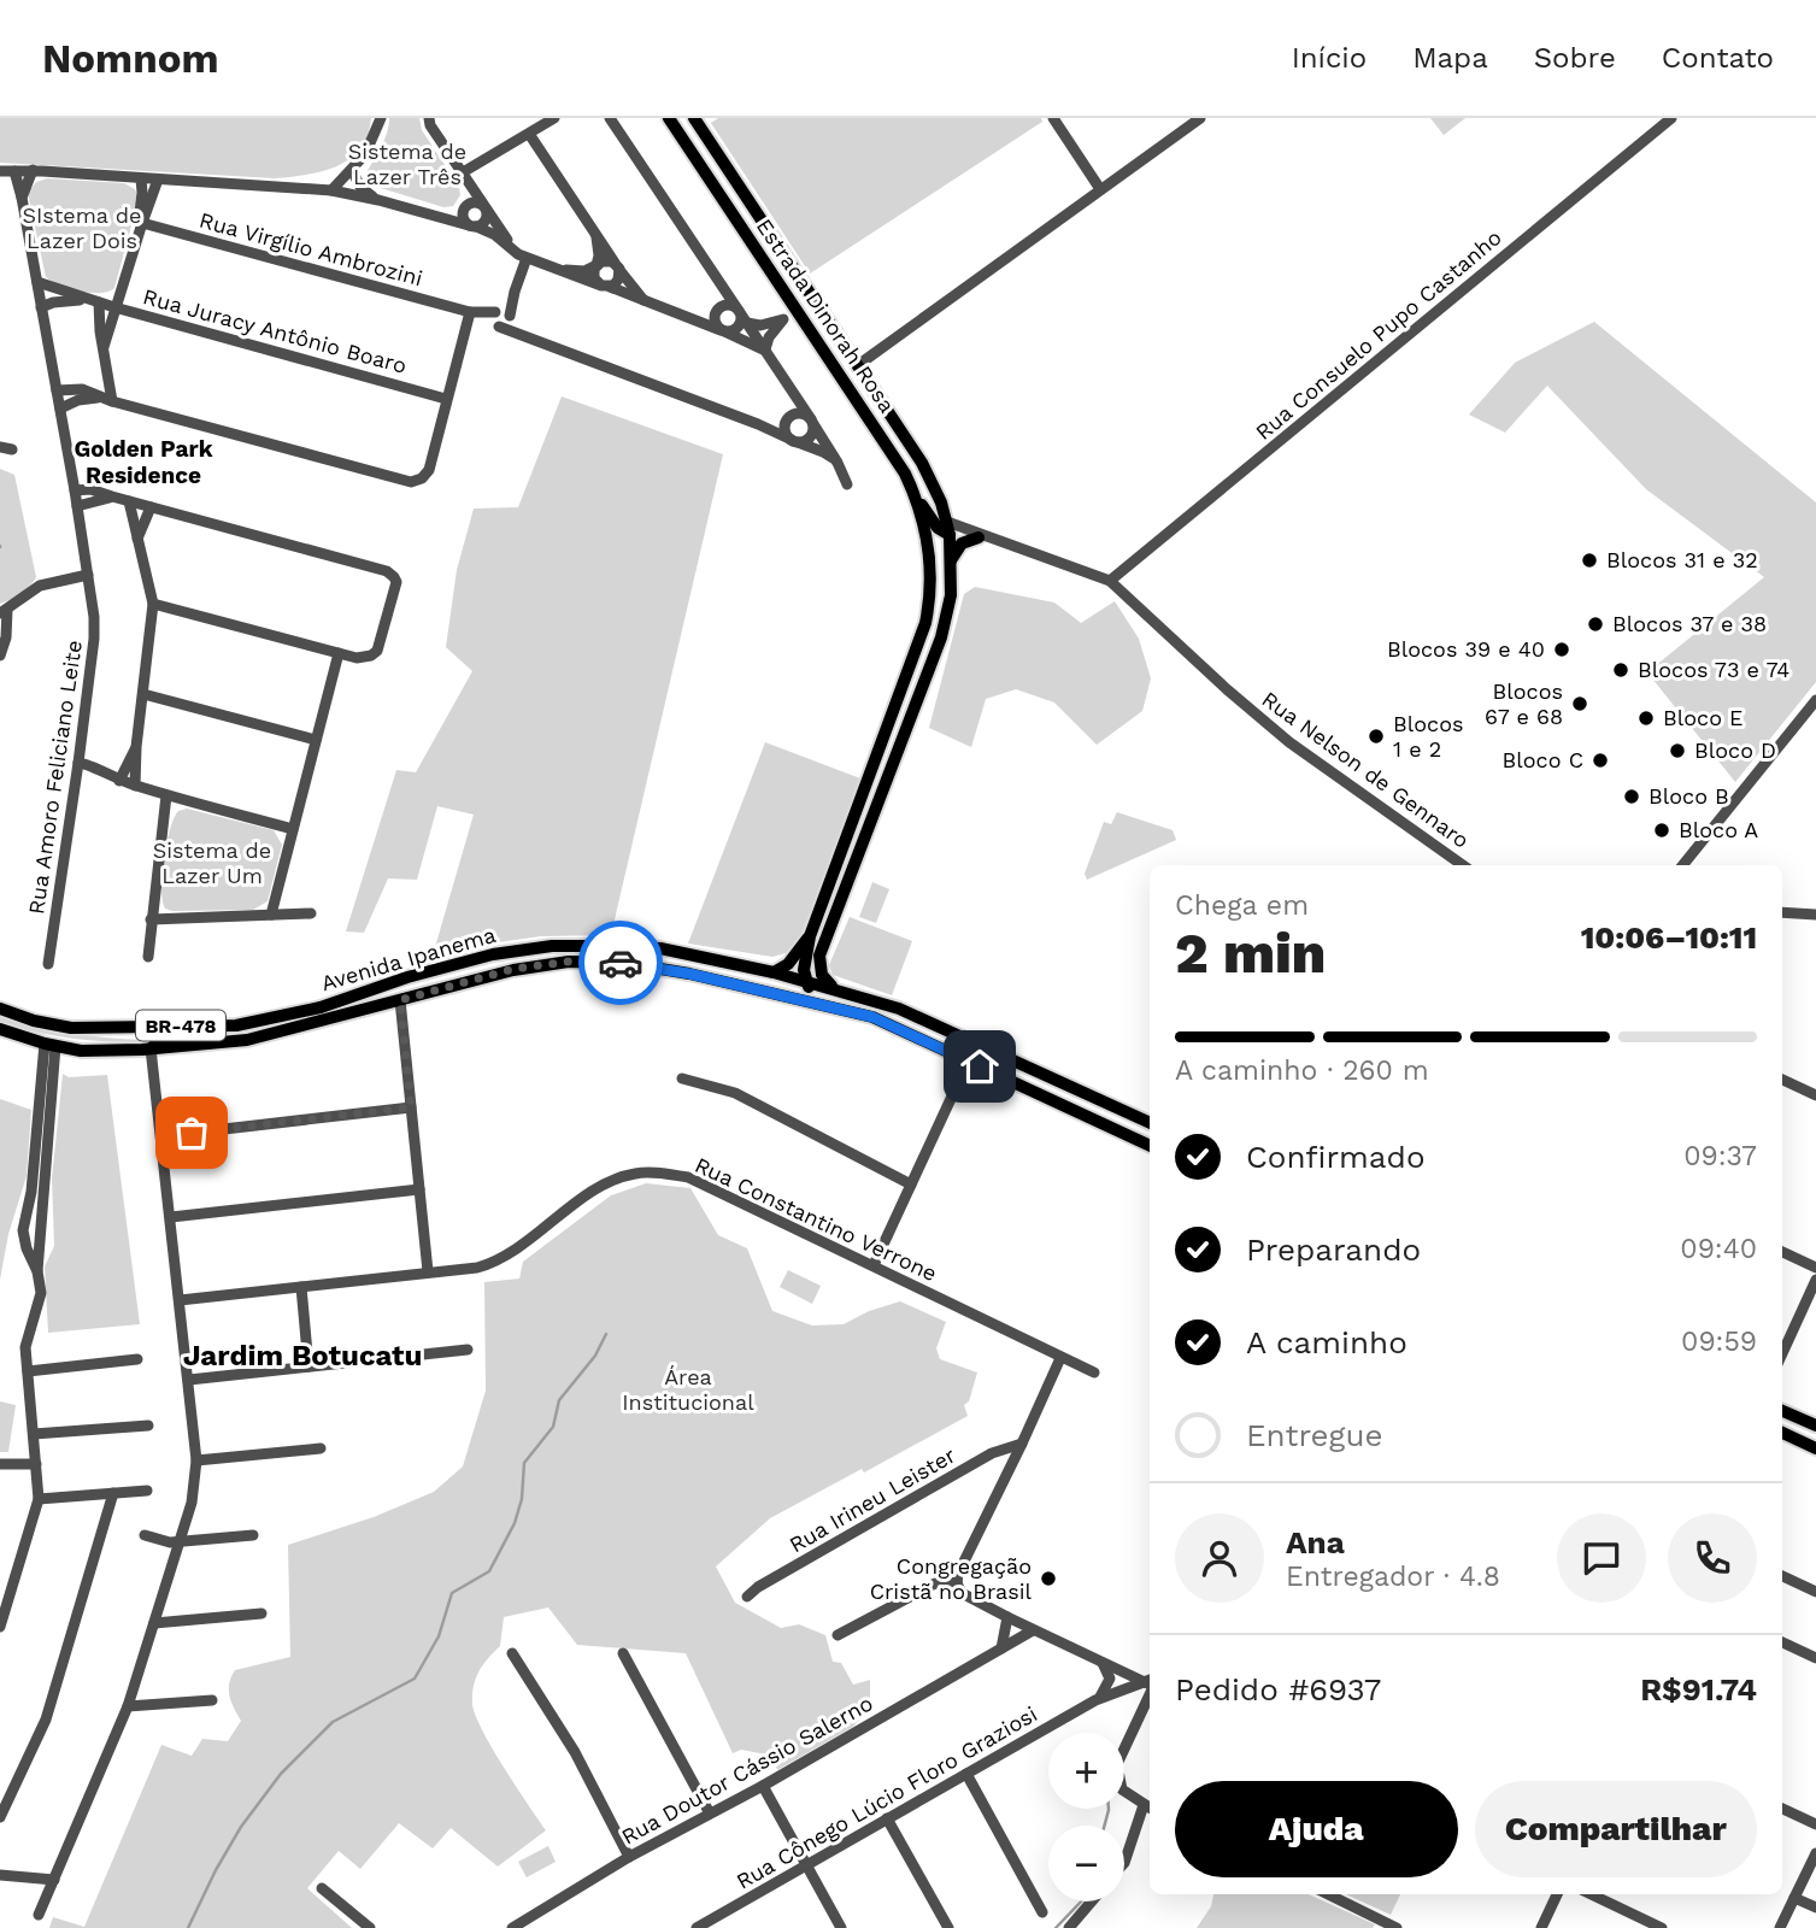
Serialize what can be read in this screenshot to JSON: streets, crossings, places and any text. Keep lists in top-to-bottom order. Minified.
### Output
{"streets":{"main road":["Estrada Dinorah Rosa","Avenida Ipanema","BR-478"],"street":["Rua Virgílio Ambrozini","Rua Juracy Antônio Boaro","Rua Consuelo Pupo Castanho","Rua Nelson de Gennaro","Rua Amoro Feliciano Leite","Rua Constantino Verrone","Rua Irineu Leister","Rua Doutor Cássio Salerno","Rua Cônego Lúcio Floro Graziosi"]},"crossings":[["Estrada Dinorah Rosa","Rua Nelson de Gennaro"],["Rua Juracy Antônio Boaro","Rua Amoro Feliciano Leite"],["Rua Consuelo Pupo Castanho","Rua Nelson de Gennaro"]],"districts":["Golden Park Residence","Jardim Botucatu"],"parks":["Sistema de Lazer Três","SIstema de Lazer Dois","Sistema de Lazer Um","Área Institucional"],"places":["Blocos 31 e 32","Blocos 37 e 38","Blocos 39 e 40","Blocos 73 e 74","Blocos 67 e 68","Bloco E","Blocos 1 e 2","Bloco D","Bloco C","Bloco B","Bloco A","Congregação Cristã no Brasil"],"page":{"header":"Nomnom","nav":["Início","Mapa","Sobre","Contato"],"heading":["2 min","Chega em","10:06–10:11"],"panel":["Ana","Entregador · 4.8","Pedido #6937","R$91.74"],"bar":"A caminho · 260 m","list":[["Confirmado","09:37"],["Preparando","09:40"],["A caminho","09:59"],"Entregue"],"map_buttons":["+","−"],"buttons":["Ajuda","Compartilhar"]}}
